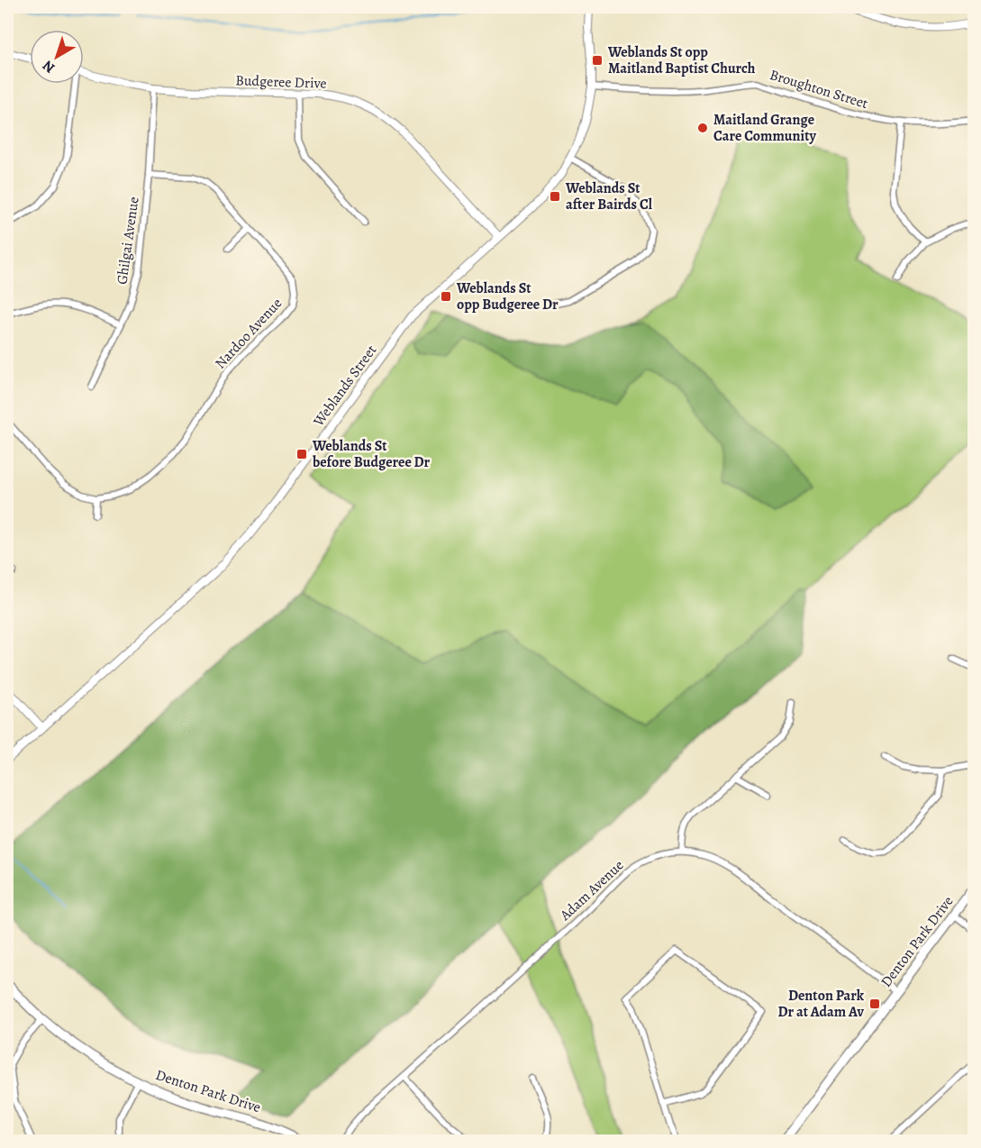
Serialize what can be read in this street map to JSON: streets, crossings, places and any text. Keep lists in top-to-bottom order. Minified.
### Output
{"streets":{"main road":["Denton Park Drive"],"street":["Budgeree Drive","Broughton Street","Ghilgai Avenue","Nardoo Avenue","Weblands Street","Adam Avenue"]},"crossings":[["Budgeree Drive","Ghilgai Avenue"],["Budgeree Drive","Weblands Street"],["Broughton Street","Weblands Street"],["Ghilgai Avenue","Nardoo Avenue"],["Adam Avenue","Denton Park Drive"]],"places":{"transit":["Weblands St opp Maitland Baptist Church","Weblands St after Bairds Cl","Weblands St opp Budgeree Dr","Weblands St before Budgeree Dr","Denton Park Dr at Adam Av"],"other":["Maitland Grange Care Community"]},"north":"bottom left"}
